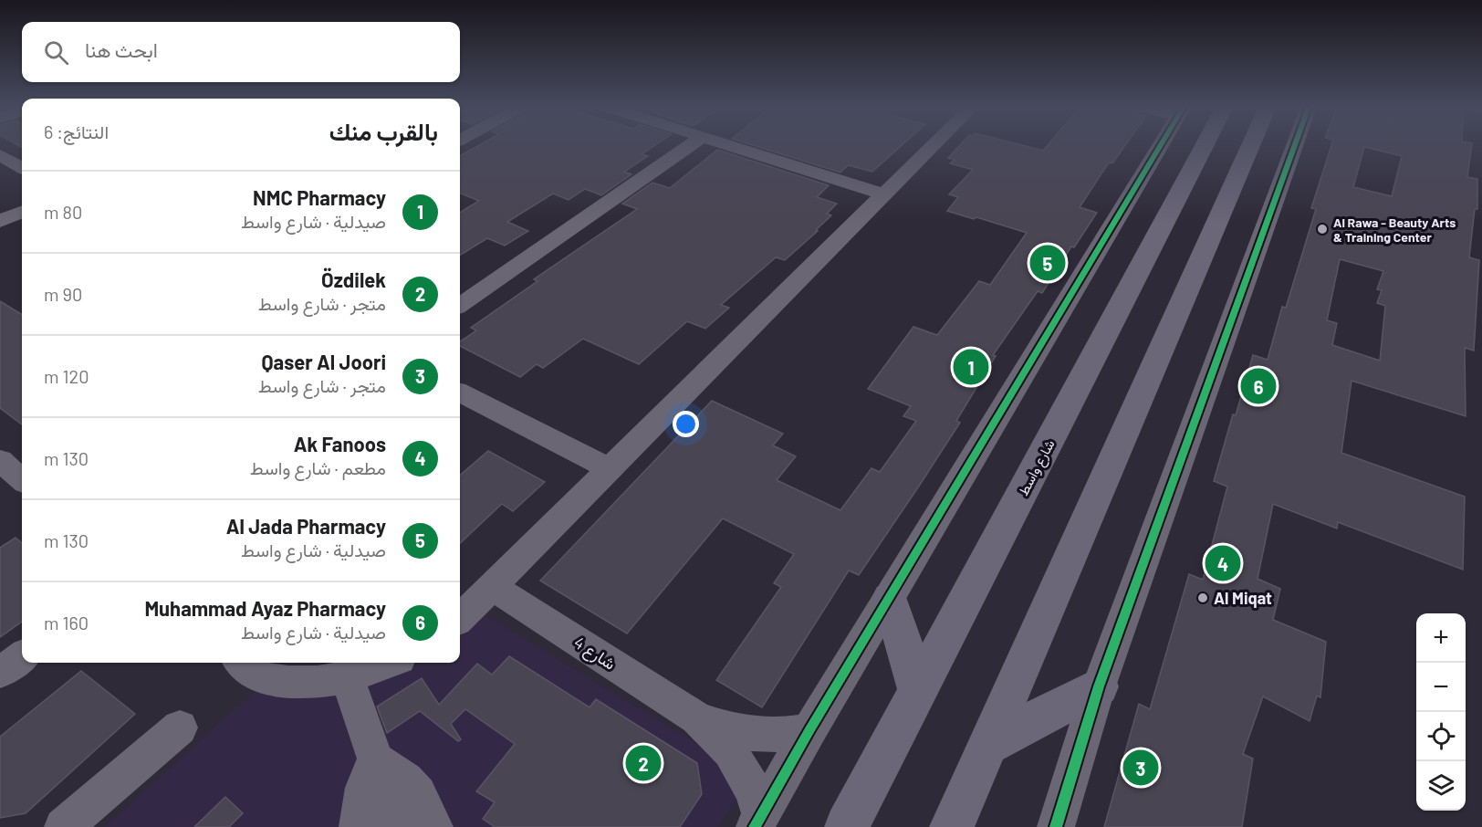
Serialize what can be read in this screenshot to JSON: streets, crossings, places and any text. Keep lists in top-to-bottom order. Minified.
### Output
{"streets":{"main road":["شارع واسط"],"street":["شارع 4"]},"places":["Al Rawa - Beauty Arts & Training Center","Al Miqat"],"page":{"search":"ابحث هنا","heading":["بالقرب منك","النتائج: 6"],"list":[{"mark":"1","name":"NMC Pharmacy","note":"صيدلية · شارع واسط","value":"80 m"},{"mark":"2","name":"Özdilek","note":"متجر · شارع واسط","value":"90 m"},{"mark":"3","name":"Qaser Al Joori","note":"متجر · شارع واسط","value":"120 m"},{"mark":"4","name":"Ak Fanoos","note":"مطعم · شارع واسط","value":"130 m"},{"mark":"5","name":"Al Jada Pharmacy","note":"صيدلية · شارع واسط","value":"130 m"},{"mark":"6","name":"Muhammad Ayaz Pharmacy","note":"صيدلية · شارع واسط","value":"160 m"}],"pins":["5","1","6","4","2","3"],"map_buttons":["+","−"]}}
